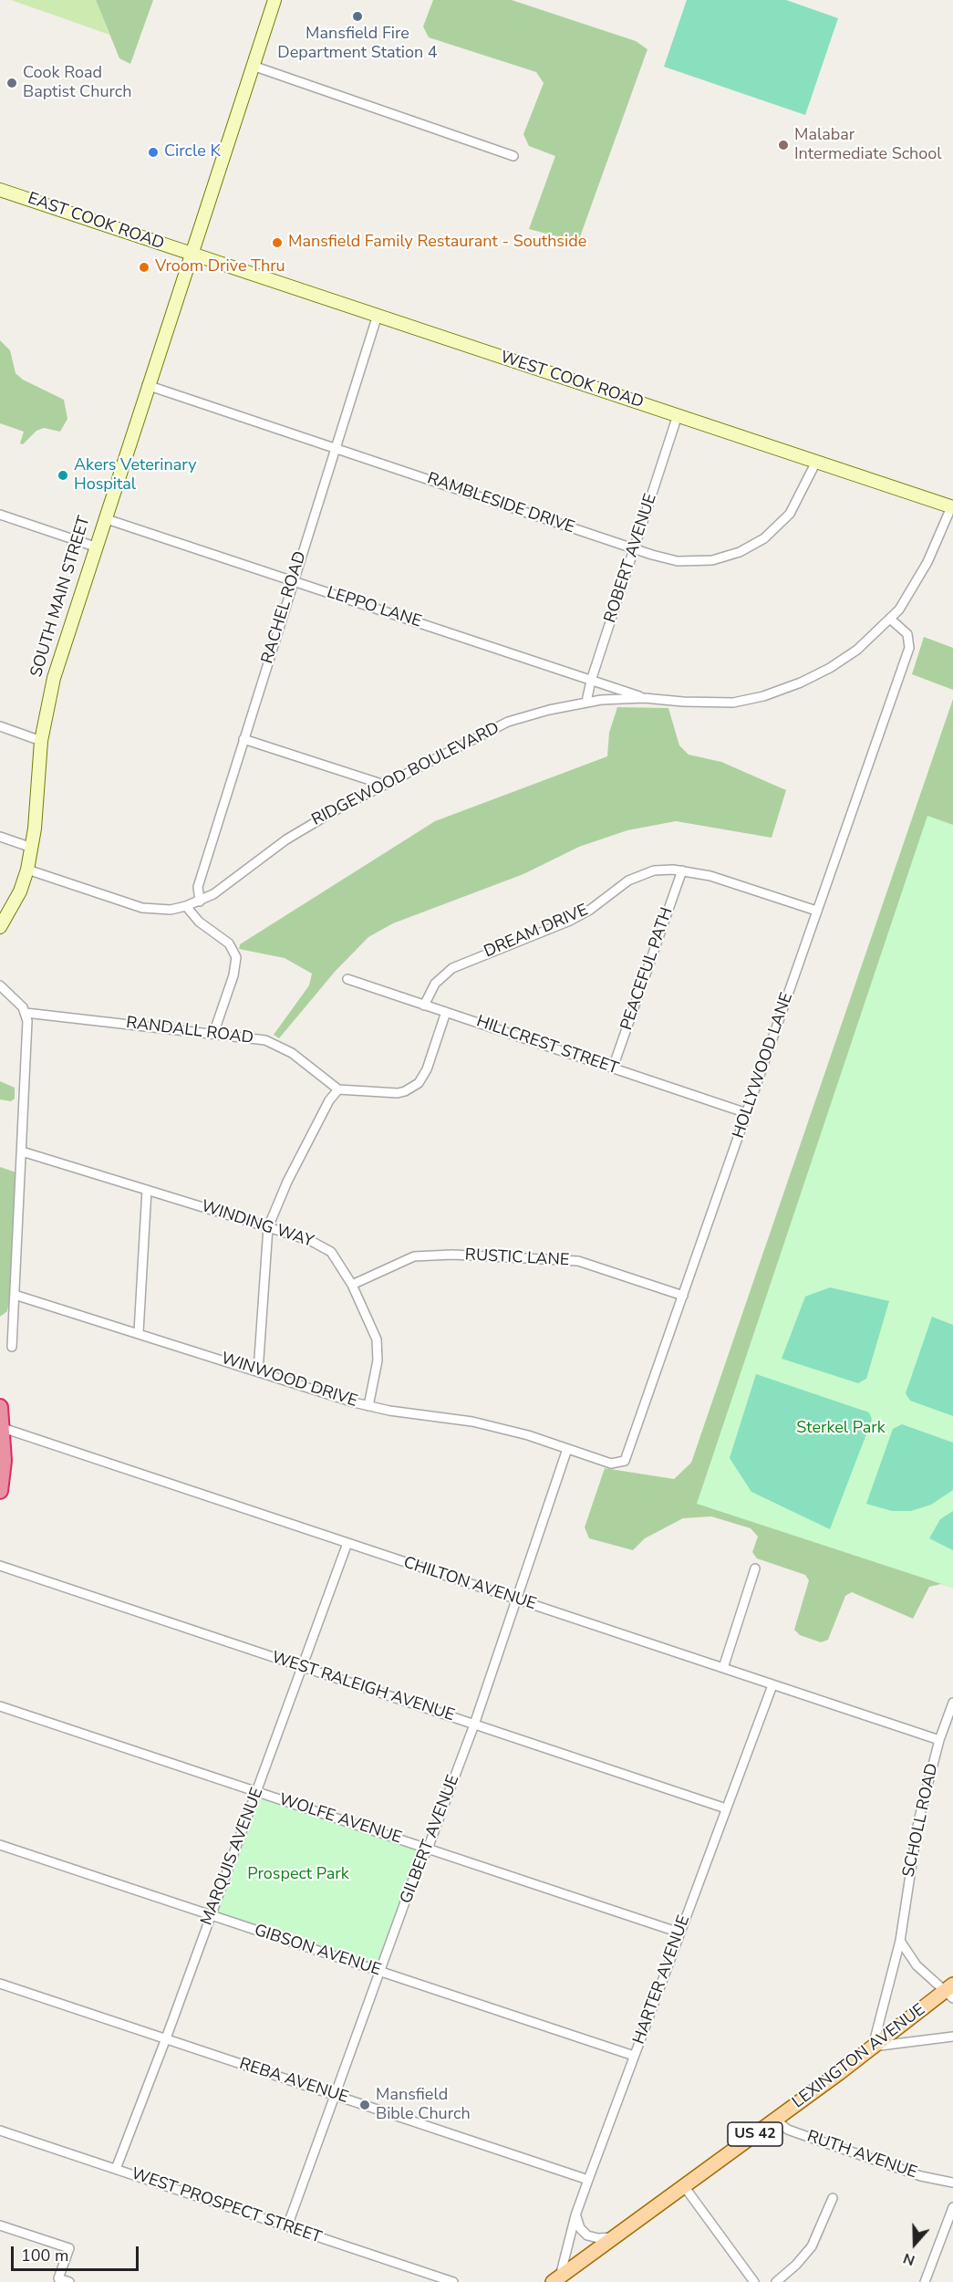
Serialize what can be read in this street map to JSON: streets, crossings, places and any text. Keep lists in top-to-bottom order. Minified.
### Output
{"streets":{"main road":["EAST COOK ROAD","WEST COOK ROAD","SOUTH MAIN STREET","LEXINGTON AVENUE","US 42"],"street":["RAMBLESIDE DRIVE","ROBERT AVENUE","RACHEL ROAD","LEPPO LANE","RIDGEWOOD BOULEVARD","DREAM DRIVE","PEACEFUL PATH","RANDALL ROAD","HILLCREST STREET","HOLLYWOOD LANE","WINDING WAY","RUSTIC LANE","WINWOOD DRIVE","CHILTON AVENUE","WEST RALEIGH AVENUE","WOLFE AVENUE","SCHOLL ROAD","GILBERT AVENUE","MARQUIS AVENUE","GIBSON AVENUE","HARTER AVENUE","REBA AVENUE","RUTH AVENUE","WEST PROSPECT STREET"]},"crossings":[["EAST COOK ROAD","WEST COOK ROAD"],["EAST COOK ROAD","SOUTH MAIN STREET"],["WEST COOK ROAD","RAMBLESIDE DRIVE"],["WEST COOK ROAD","ROBERT AVENUE"],["WEST COOK ROAD","SOUTH MAIN STREET"],["WEST COOK ROAD","RACHEL ROAD"],["WEST COOK ROAD","RIDGEWOOD BOULEVARD"],["RAMBLESIDE DRIVE","ROBERT AVENUE"],["RAMBLESIDE DRIVE","SOUTH MAIN STREET"],["RAMBLESIDE DRIVE","RACHEL ROAD"],["ROBERT AVENUE","LEPPO LANE"],["ROBERT AVENUE","RIDGEWOOD BOULEVARD"],["SOUTH MAIN STREET","LEPPO LANE"],["SOUTH MAIN STREET","RIDGEWOOD BOULEVARD"],["RACHEL ROAD","LEPPO LANE"],["RACHEL ROAD","RIDGEWOOD BOULEVARD"],["LEPPO LANE","RIDGEWOOD BOULEVARD"],["RIDGEWOOD BOULEVARD","HOLLYWOOD LANE"],["DREAM DRIVE","PEACEFUL PATH"],["DREAM DRIVE","HILLCREST STREET"],["DREAM DRIVE","HOLLYWOOD LANE"],["PEACEFUL PATH","HILLCREST STREET"],["HILLCREST STREET","HOLLYWOOD LANE"],["HOLLYWOOD LANE","RUSTIC LANE"],["HOLLYWOOD LANE","WINWOOD DRIVE"],["HOLLYWOOD LANE","GILBERT AVENUE"],["WINDING WAY","RUSTIC LANE"],["WINDING WAY","WINWOOD DRIVE"],["WINWOOD DRIVE","GILBERT AVENUE"],["CHILTON AVENUE","SCHOLL ROAD"],["CHILTON AVENUE","GILBERT AVENUE"],["CHILTON AVENUE","MARQUIS AVENUE"],["CHILTON AVENUE","HARTER AVENUE"],["WEST RALEIGH AVENUE","GILBERT AVENUE"],["WEST RALEIGH AVENUE","MARQUIS AVENUE"],["WEST RALEIGH AVENUE","HARTER AVENUE"],["WOLFE AVENUE","GILBERT AVENUE"],["WOLFE AVENUE","MARQUIS AVENUE"],["WOLFE AVENUE","HARTER AVENUE"],["SCHOLL ROAD","LEXINGTON AVENUE"],["GILBERT AVENUE","GIBSON AVENUE"],["GILBERT AVENUE","REBA AVENUE"],["GILBERT AVENUE","WEST PROSPECT STREET"],["MARQUIS AVENUE","GIBSON AVENUE"],["MARQUIS AVENUE","REBA AVENUE"],["MARQUIS AVENUE","WEST PROSPECT STREET"],["GIBSON AVENUE","HARTER AVENUE"],["HARTER AVENUE","LEXINGTON AVENUE"],["HARTER AVENUE","REBA AVENUE"],["LEXINGTON AVENUE","RUTH AVENUE"]],"parks":["Sterkel Park","Prospect Park"],"places":["Mansfield Fire Department Station 4","Cook Road Baptist Church","Malabar Intermediate School","Circle K","Mansfield Family Restaurant - Southside","Vroom Drive Thru","Akers Veterinary Hospital","Mansfield Bible Church"],"scale_bar":"100 m","north":"bottom"}
